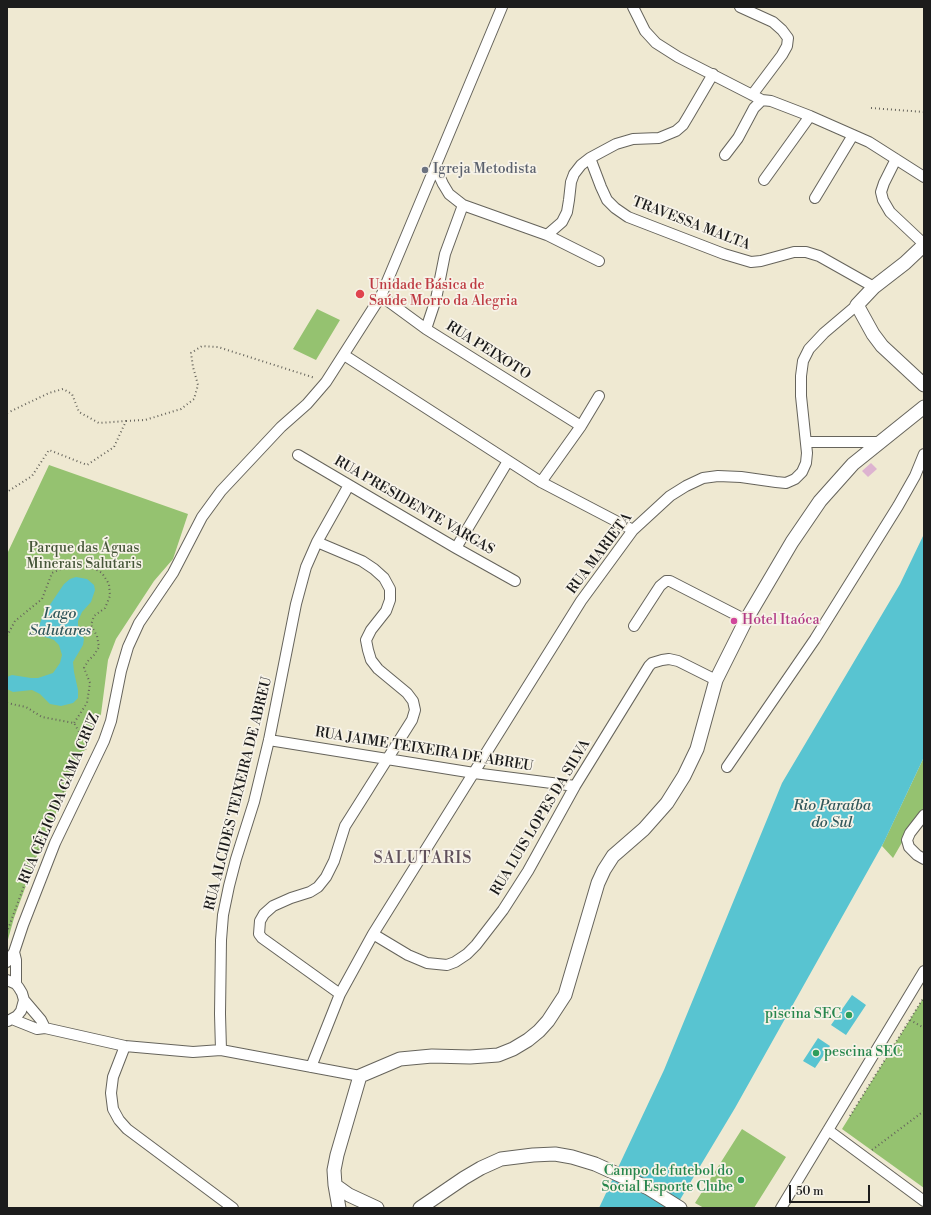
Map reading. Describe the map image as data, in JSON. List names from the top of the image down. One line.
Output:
{"streets":{"street":["TRAVESSA MALTA","RUA PEIXOTO","RUA PRESIDENTE VARGAS","RUA MARIETA","RUA JAIME TEIXEIRA DE ABREU","RUA ALCIDES TEIXEIRA DE ABREU","RUA CÉLIO DA GAMA CRUZ","RUA LUIS LOPES DA SILVA"]},"crossings":[["RUA PEIXOTO","RUA CÉLIO DA GAMA CRUZ"],["RUA PRESIDENTE VARGAS","RUA ALCIDES TEIXEIRA DE ABREU"],["RUA MARIETA","RUA JAIME TEIXEIRA DE ABREU"],["RUA MARIETA","RUA LUIS LOPES DA SILVA"],["RUA JAIME TEIXEIRA DE ABREU","RUA ALCIDES TEIXEIRA DE ABREU"],["RUA JAIME TEIXEIRA DE ABREU","RUA LUIS LOPES DA SILVA"]],"districts":["SALUTARIS"],"water":["Lago Salutares","Rio Paraíba do Sul"],"parks":["Parque das Águas Minerais Salutaris"],"places":["Igreja Metodista","Unidade Básica de Saúde Morro da Alegria","Hotel Itaóca","piscina SEC","pescina SEC","Campo de futebol do Social Esporte Clube"],"scale_bar":"50 m"}
